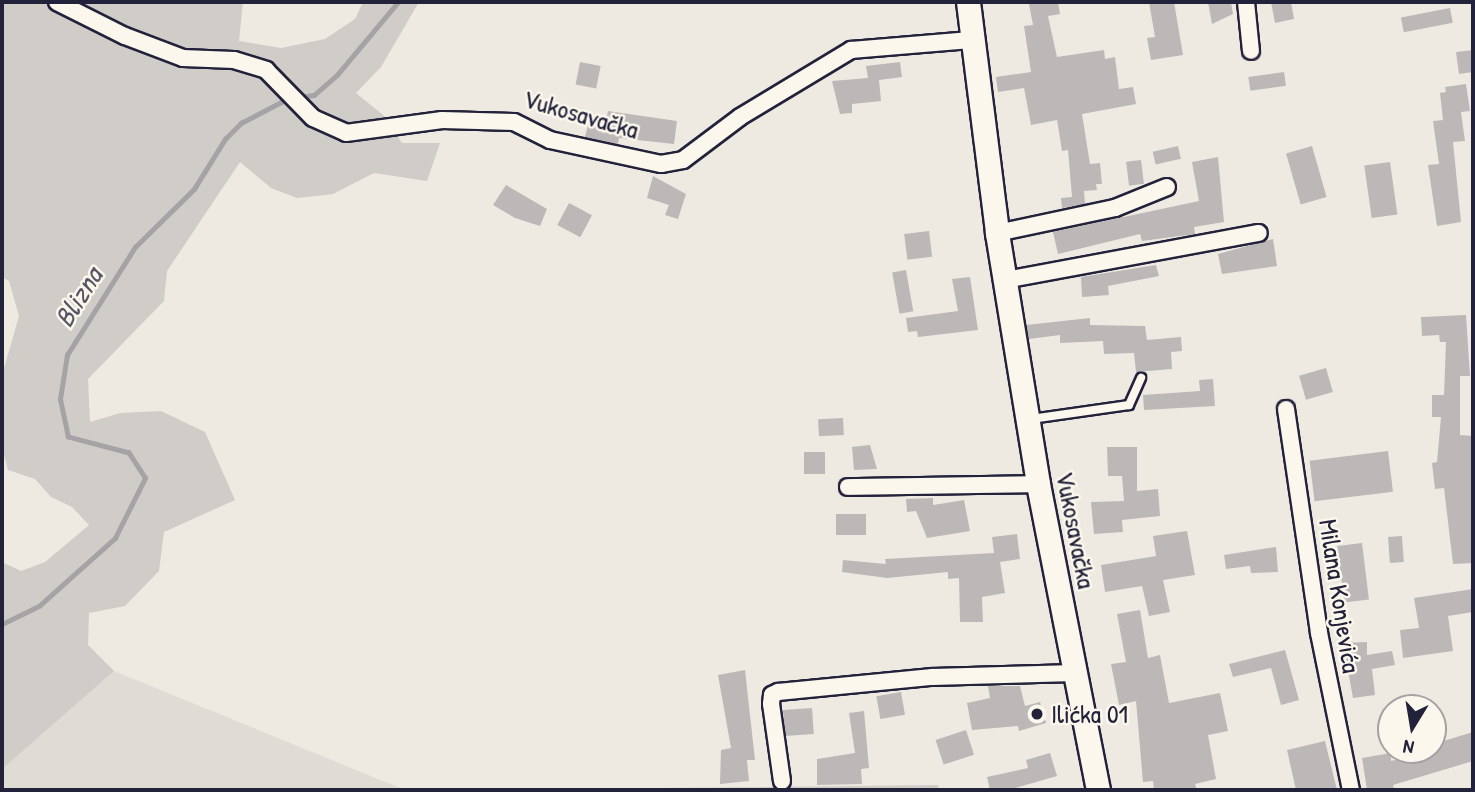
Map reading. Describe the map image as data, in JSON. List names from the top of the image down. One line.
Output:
{"streets":{"main road":["Vukosavačka"],"street":["Milana Konjevića"]},"water":["Blizna"],"places":["Ilićka 01"],"north":"bottom"}
